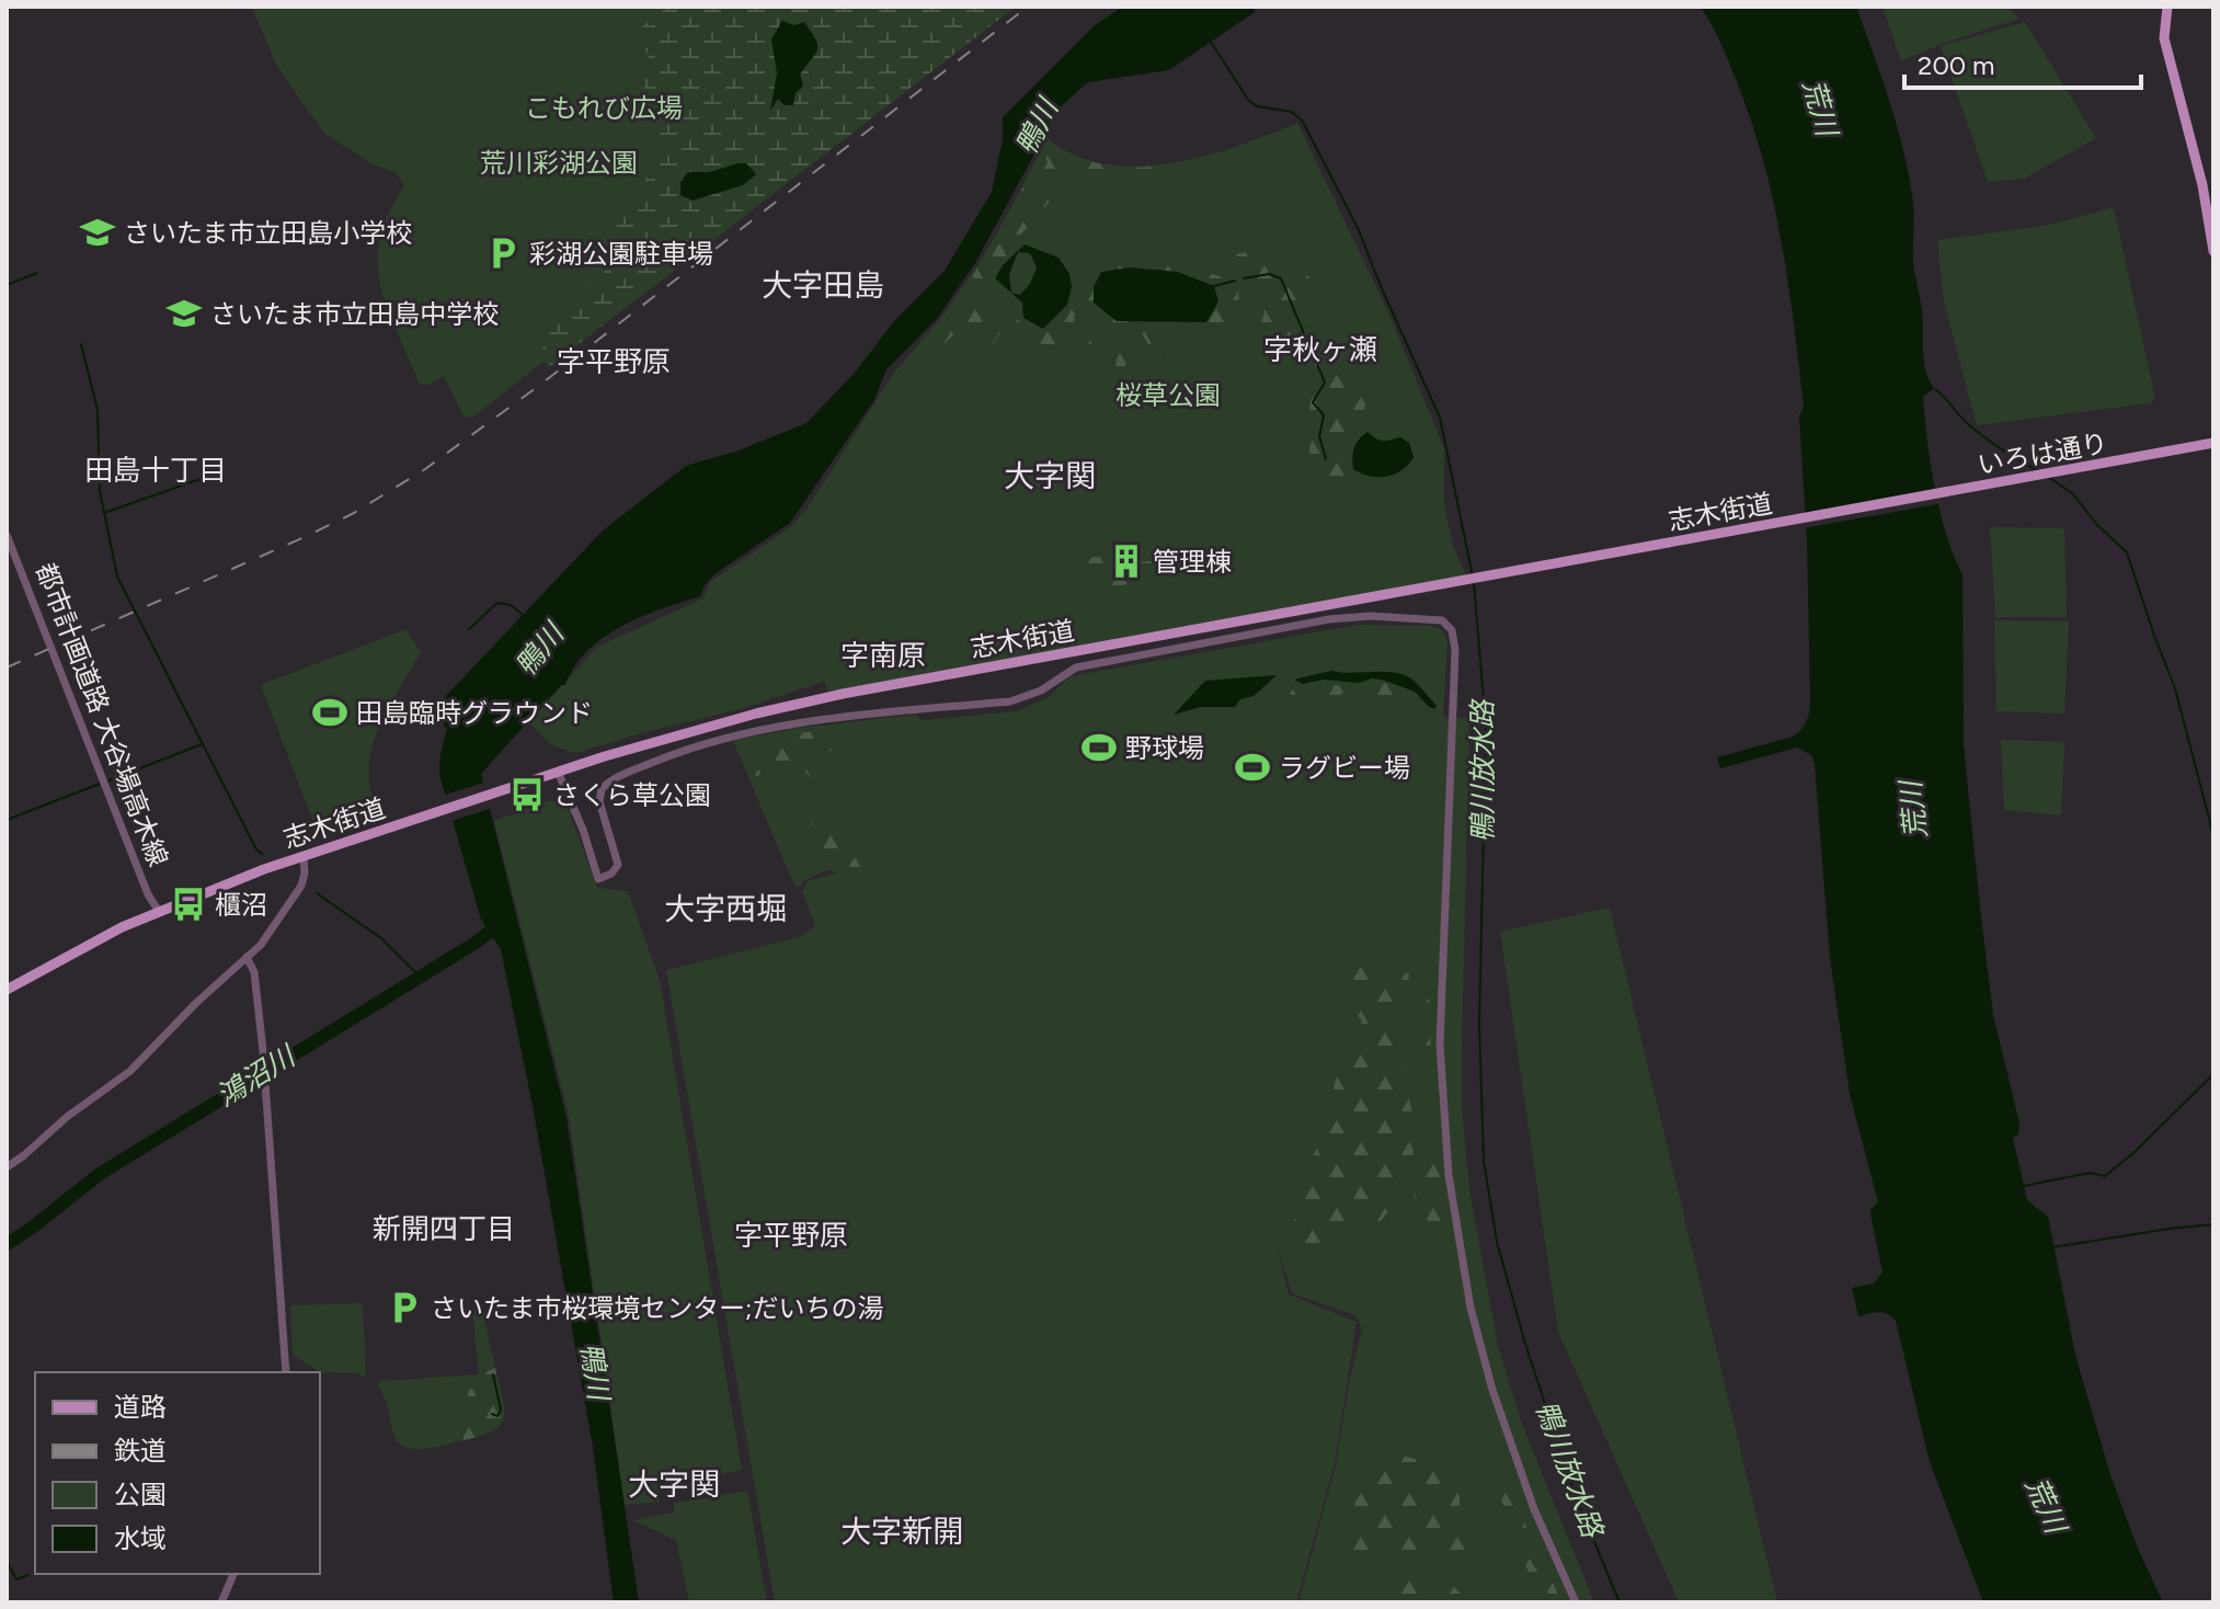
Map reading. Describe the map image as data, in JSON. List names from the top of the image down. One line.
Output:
{"streets":{"main road":["いろは通り","志木街道"],"street":["都市計画道路 大谷場高木線"]},"crossings":[["いろは通り","志木街道"],["志木街道","都市計画道路 大谷場高木線"]],"districts":["大字田島","字秋ヶ瀬","字平野原","田島十丁目","大字関","字南原","大字西堀","新開四丁目","字平野原","大字関","大字新開"],"water":["荒川","鴨川","鴨川放水路","鴻沼川"],"parks":["こもれび広場","荒川彩湖公園","桜草公園"],"places":{"school or university":["さいたま市立田島小学校","さいたま市立田島中学校"],"parking":["彩湖公園駐車場","さいたま市桜環境センター;だいちの湯"],"building":["管理棟"],"sports":["田島臨時グラウンド","野球場","ラグビー場"],"bus stop":["さくら草公園","櫃沼"]},"legend":["道路","鉄道","公園","水域"],"scale_bar":"200 m"}
